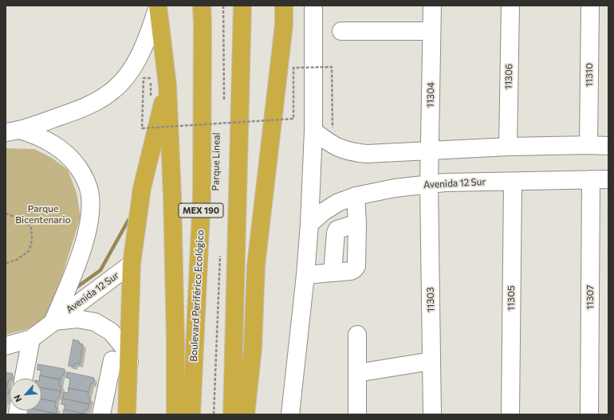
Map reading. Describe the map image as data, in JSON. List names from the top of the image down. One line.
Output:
{"streets":{"highway":["MEX 190","Boulevard Periférico Ecológico"],"street":["11310","11306","11304","Avenida 12 Sur","11307","11305","11303"],"path":["Parque Lineal"]},"crossings":[["11304","Avenida 12 Sur"],["11304","11303"],["Avenida 12 Sur","11307"],["Avenida 12 Sur","11305"],["Avenida 12 Sur","11303"]],"parks":["Parque Bicentenario"],"north":"bottom left"}
